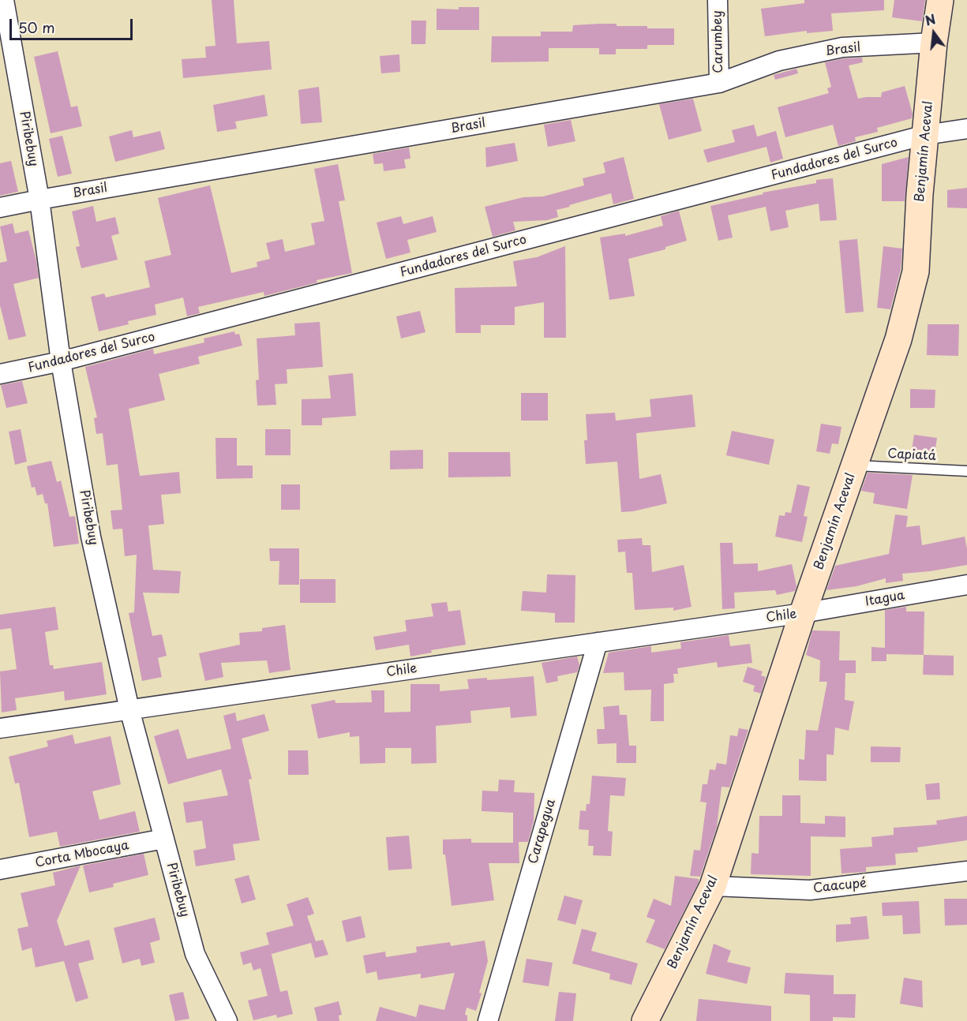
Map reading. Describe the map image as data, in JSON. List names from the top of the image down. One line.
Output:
{"streets":{"street":["Carumbey","Brasil","Piribebuy","Benjamín Aceval","Fundadores del Surco","Itagua","Chile","Carapegua","Corta Mbocaya","Caacupé"],"lane":["Capiatá"]},"crossings":[["Carumbey","Brasil"],["Brasil","Piribebuy"],["Brasil","Benjamín Aceval"],["Piribebuy","Fundadores del Surco"],["Piribebuy","Chile"],["Piribebuy","Corta Mbocaya"],["Benjamín Aceval","Fundadores del Surco"],["Benjamín Aceval","Capiatá"],["Benjamín Aceval","Itagua"],["Benjamín Aceval","Chile"],["Benjamín Aceval","Caacupé"],["Itagua","Chile"],["Chile","Carapegua"]],"scale_bar":"50 m","north":"top"}
